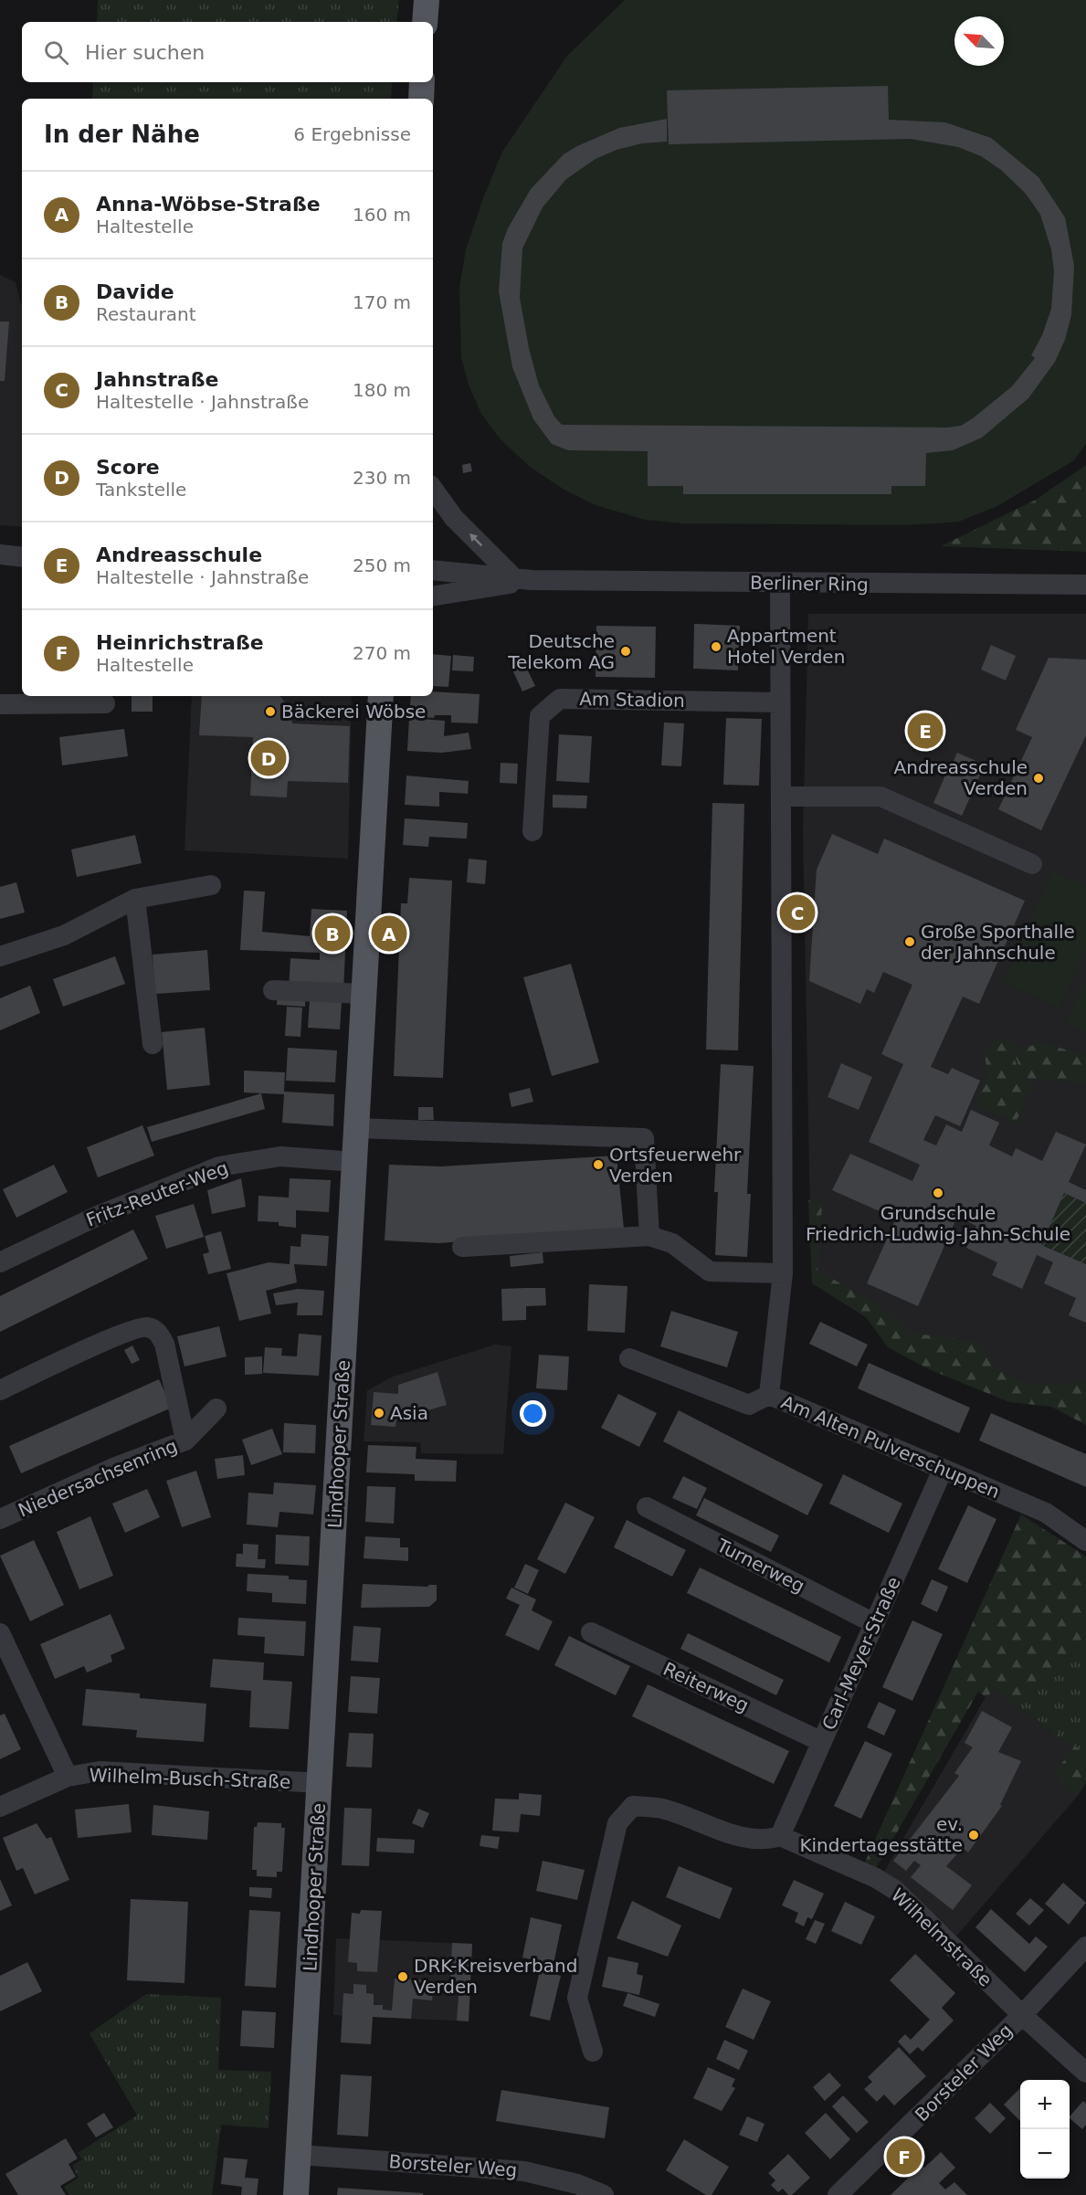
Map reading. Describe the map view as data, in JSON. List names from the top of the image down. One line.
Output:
{"streets":{"main road":["Lindhooper Straße"],"street":["Berliner Ring","Am Stadion","Fritz-Reuter-Weg","Am Alten Pulverschuppen","Niedersachsenring","Turnerweg","Carl-Meyer-Straße","Reiterweg","Wilhelm-Busch-Straße","Wilhelmstraße","Borsteler Weg"]},"crossings":[["Fritz-Reuter-Weg","Lindhooper Straße"],["Lindhooper Straße","Wilhelm-Busch-Straße"],["Lindhooper Straße","Borsteler Weg"],["Am Alten Pulverschuppen","Carl-Meyer-Straße"],["Turnerweg","Carl-Meyer-Straße"],["Carl-Meyer-Straße","Reiterweg"],["Carl-Meyer-Straße","Wilhelmstraße"],["Wilhelmstraße","Borsteler Weg"]],"places":["Appartment Hotel Verden","Deutsche Telekom AG","Bäckerei Wöbse","Andreasschule Verden","Große Sporthalle der Jahnschule","Ortsfeuerwehr Verden","Grundschule Friedrich-Ludwig-Jahn-Schule","Asia","ev. Kindertagesstätte","DRK-Kreisverband Verden"],"north":"top left","page":{"search":"Hier suchen","heading":["In der Nähe","6 Ergebnisse"],"list":[{"mark":"A","name":"Anna-Wöbse-Straße","note":"Haltestelle","value":"160 m"},{"mark":"B","name":"Davide","note":"Restaurant","value":"170 m"},{"mark":"C","name":"Jahnstraße","note":"Haltestelle · Jahnstraße","value":"180 m"},{"mark":"D","name":"Score","note":"Tankstelle","value":"230 m"},{"mark":"E","name":"Andreasschule","note":"Haltestelle · Jahnstraße","value":"250 m"},{"mark":"F","name":"Heinrichstraße","note":"Haltestelle","value":"270 m"}],"pins":["E","D","C","A","B","F"],"map_buttons":["+","−"]}}
